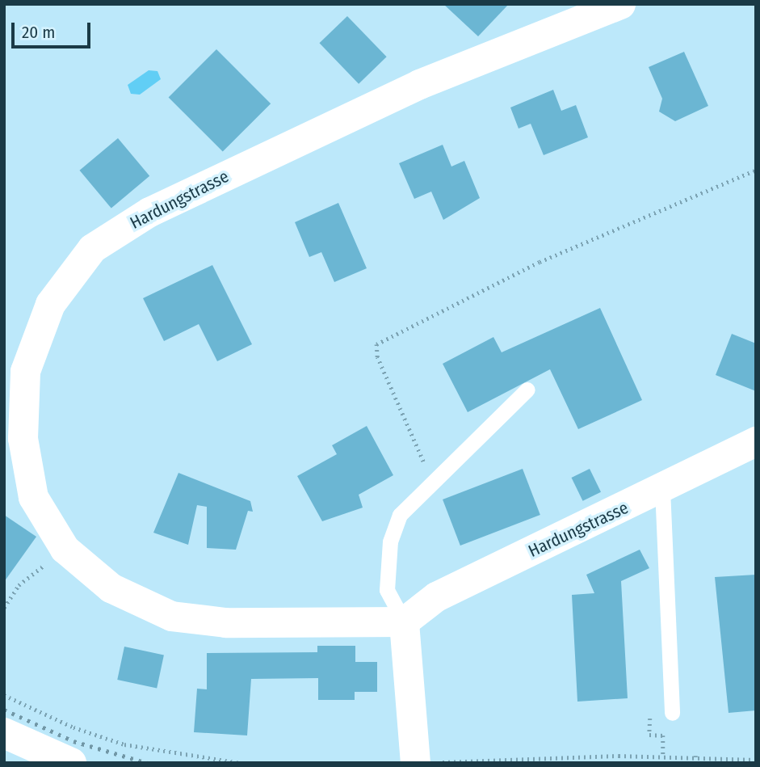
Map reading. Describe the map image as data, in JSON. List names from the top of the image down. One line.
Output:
{"streets":{"street":["Hardungstrasse"]},"scale_bar":"20 m"}
